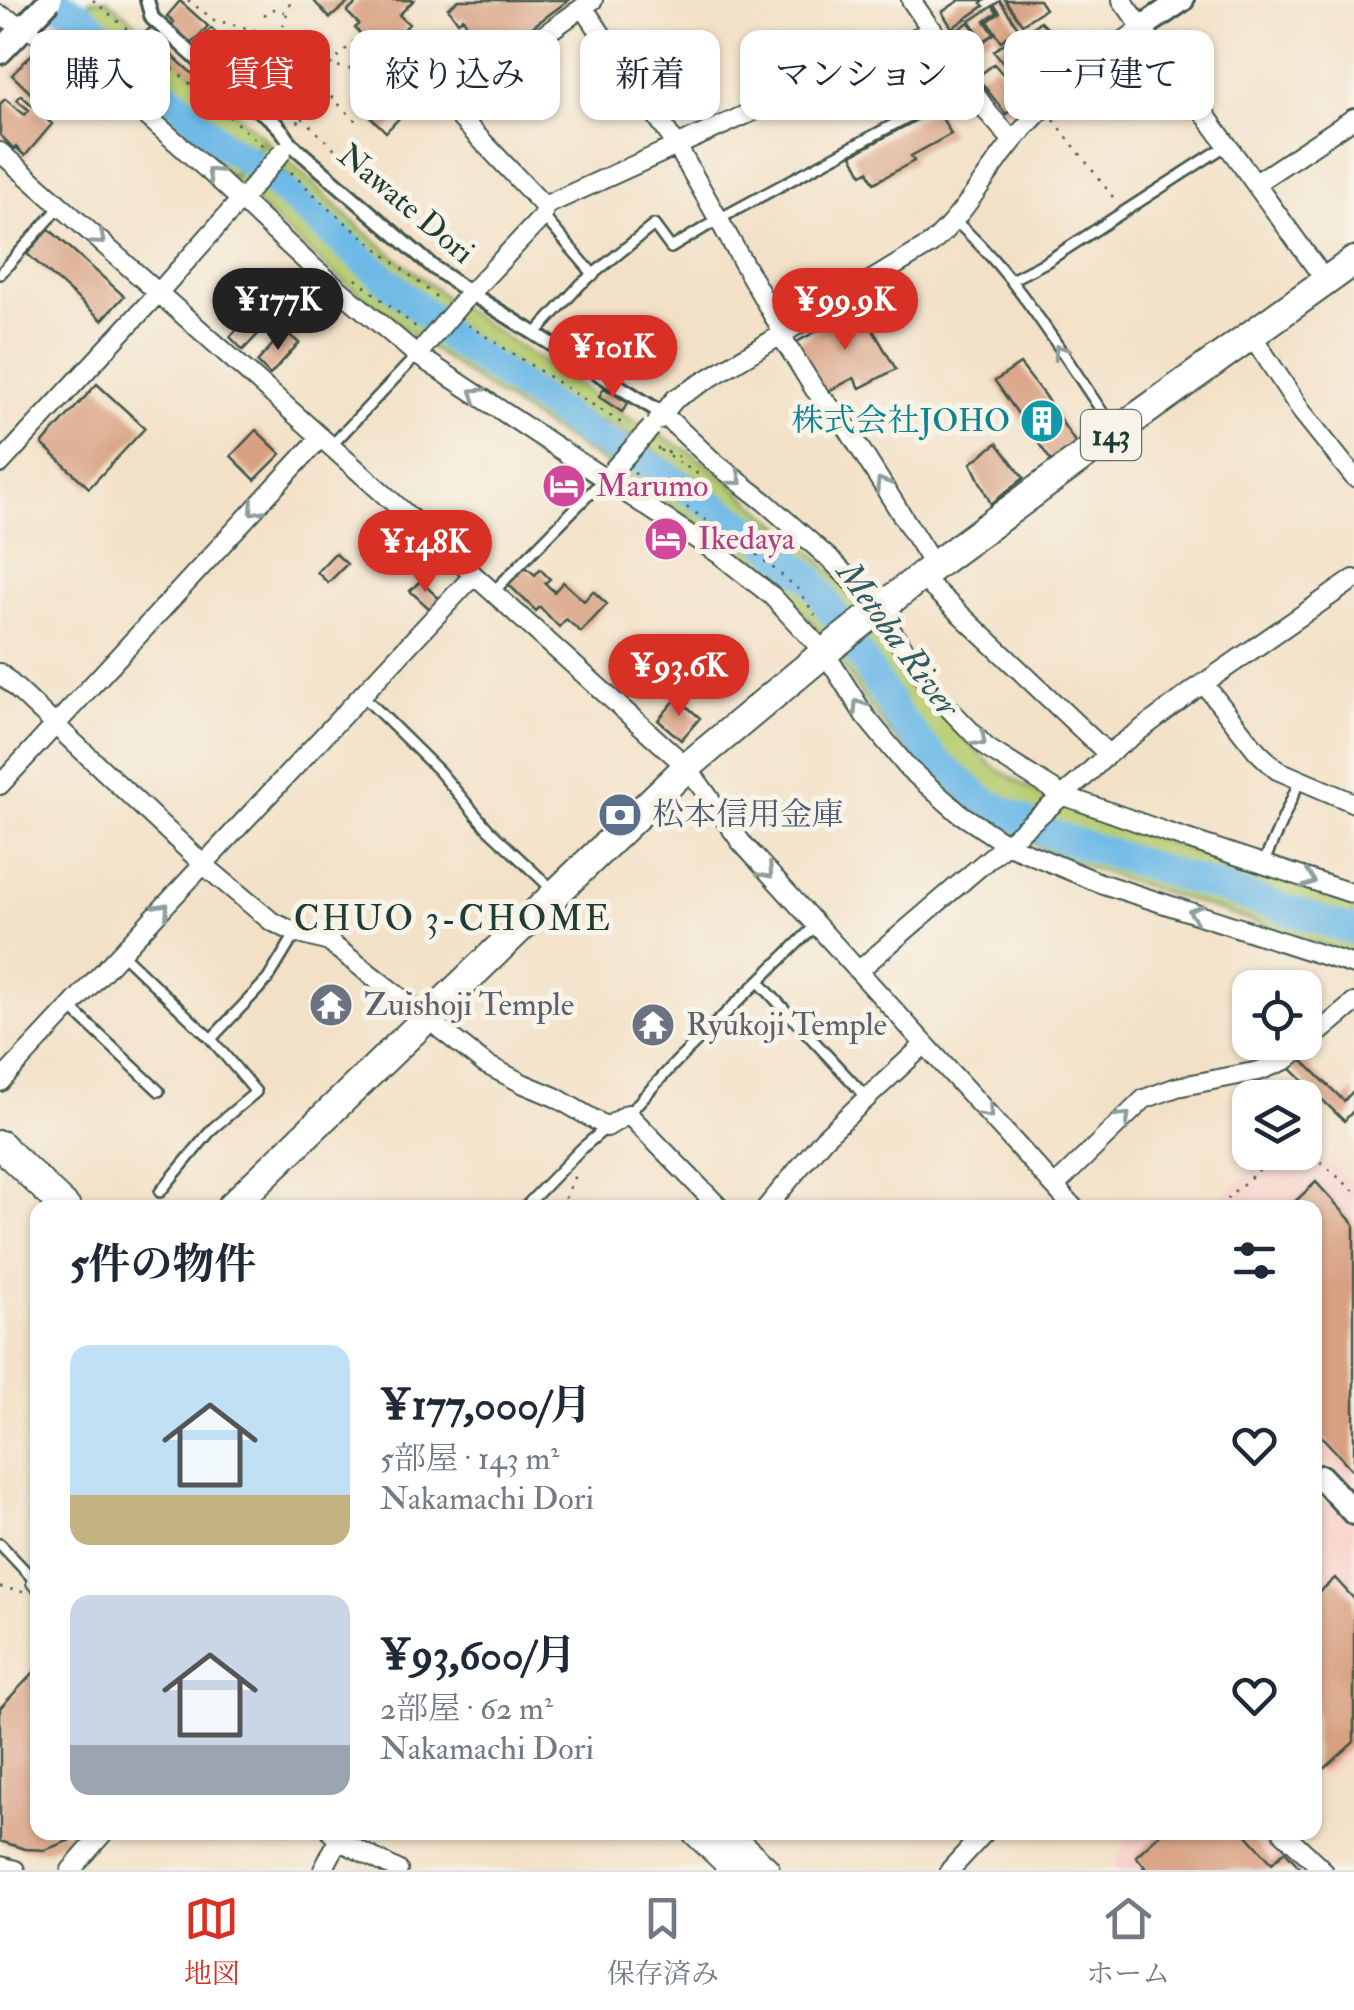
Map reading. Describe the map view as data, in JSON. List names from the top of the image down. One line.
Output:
{"streets":{"main road":["143"],"street":["Nawate Dori"]},"districts":["CHUO 3-CHOME"],"water":["Metoba River"],"places":{"building":["株式会社JOHO"],"hotel":["Marumo","Ikedaya"],"bank":["松本信用金庫"],"temple":["Zuishoji Temple","Ryukoji Temple"]},"page":{"chip":["購入","賃貸","絞り込み","新着","マンション","一戸建て"],"price":["¥177K","¥99.9K","¥101K","¥148K","¥93.6K"],"heading":"5件の物件","list":[{"name":"¥177,000/月","note":"5部屋 · 143 m² · Nakamachi Dori"},{"name":"¥93,600/月","note":"2部屋 · 62 m² · Nakamachi Dori"}],"tabs":["地図","保存済み","ホーム"]}}
